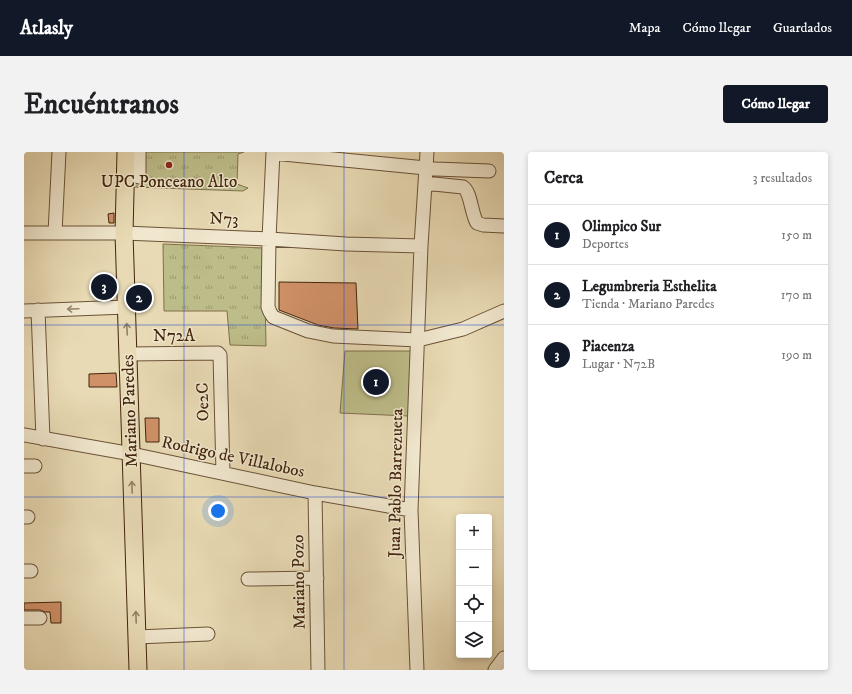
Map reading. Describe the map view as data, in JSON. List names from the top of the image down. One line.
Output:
{"streets":{"main road":["Mariano Paredes"],"street":["N73","N72A","Oe2C","Rodrigo de Villalobos","Juan Pablo Barrezueta","Mariano Pozo"]},"crossings":[["N73","Mariano Paredes"],["N73","Juan Pablo Barrezueta"],["N72A","Oe2C"],["N72A","Mariano Paredes"],["Oe2C","Rodrigo de Villalobos"],["Mariano Paredes","Rodrigo de Villalobos"],["Rodrigo de Villalobos","Juan Pablo Barrezueta"],["Rodrigo de Villalobos","Mariano Pozo"]],"one_way":["Mariano Paredes"],"places":["UPC Ponceano Alto"],"page":{"header":"Atlasly","nav":["Mapa","Cómo llegar","Guardados"],"buttons":"Cómo llegar","title":"Encuéntranos","heading":["Cerca","3 resultados"],"list":[{"mark":"1","name":"Olimpico Sur","note":"Deportes","value":"150 m"},{"mark":"2","name":"Legumbreria Esthelita","note":"Tienda · Mariano Paredes","value":"170 m"},{"mark":"3","name":"Piacenza","note":"Lugar · N72B","value":"190 m"}],"pins":["3","2","1"],"map_buttons":["+","−"]}}
